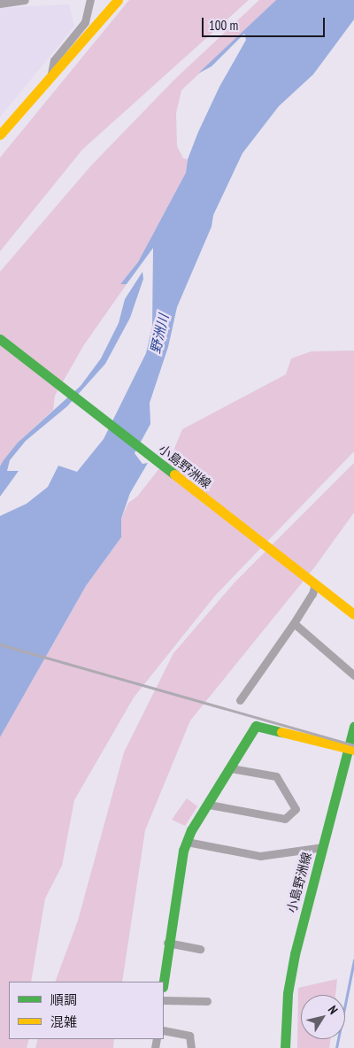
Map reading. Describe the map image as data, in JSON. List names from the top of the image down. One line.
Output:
{"streets":{"main road":["小島野洲線"]},"water":["野洲川"],"legend":["順調","混雑"],"scale_bar":"100 m","north":"top right"}
